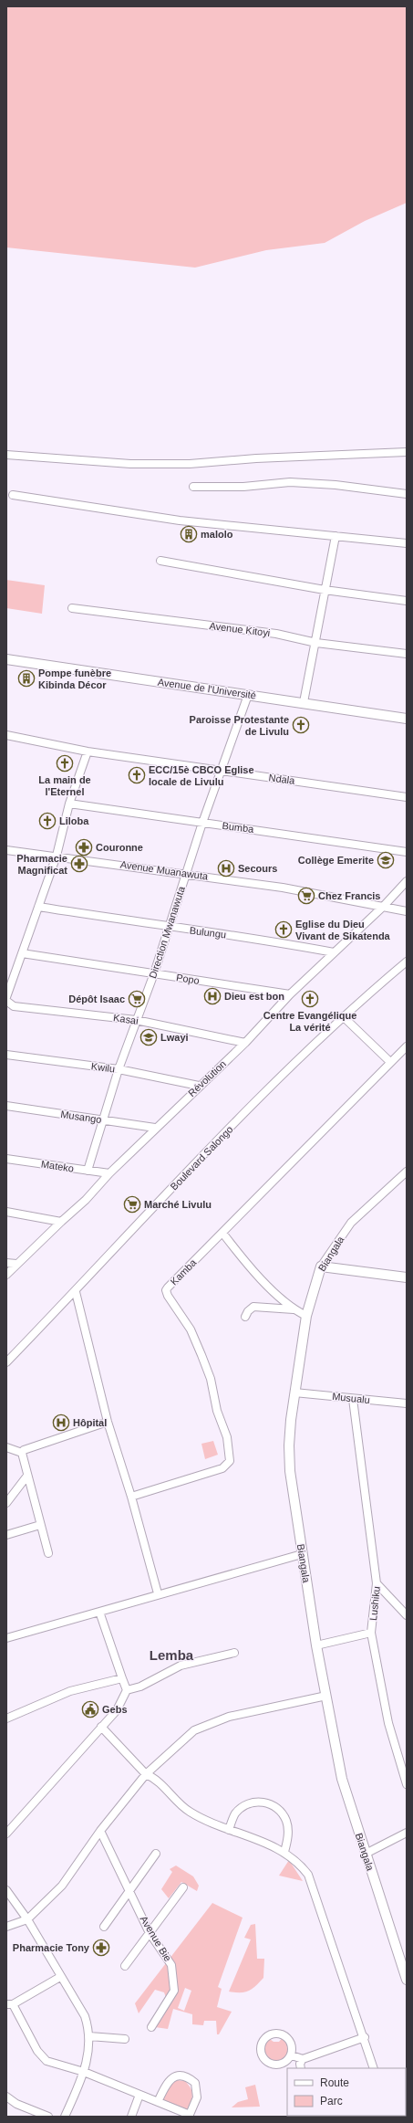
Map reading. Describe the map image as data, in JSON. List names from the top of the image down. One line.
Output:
{"streets":{"street":["Avenue Kitoyi","Avenue de l'Université","Ndala","Bumba","Avenue Muanawuta","Direction Mwanawuta","Bulungu","Popo","Kasai","Kwilu","Révolution","Musango","Boulevard Salongo","Mateko","Biangala","Kamba","Musualu","Lushiku","Avenue Bie"]},"crossings":[["Avenue de l'Université","Direction Mwanawuta"],["Ndala","Direction Mwanawuta"],["Bumba","Direction Mwanawuta"],["Avenue Muanawuta","Direction Mwanawuta"],["Avenue Muanawuta","Révolution"],["Direction Mwanawuta","Bulungu"],["Direction Mwanawuta","Popo"],["Direction Mwanawuta","Kasai"],["Direction Mwanawuta","Kwilu"],["Direction Mwanawuta","Musango"],["Direction Mwanawuta","Mateko"],["Bulungu","Révolution"],["Popo","Révolution"],["Kasai","Révolution"],["Kwilu","Révolution"],["Révolution","Musango"],["Révolution","Mateko"],["Biangala","Musualu"],["Musualu","Lushiku"]],"districts":["Lemba"],"places":{"building":["malolo","Pompe funèbre Kibinda Décor"],"church":["Paroisse Protestante de Livulu","La main de l'Eternel","ECC/15è CBCO Eglise locale de Livulu","Liloba","Eglise du Dieu Vivant de Sikatenda","Centre Evangélique La vérité"],"pharmacy":["Couronne","Pharmacie Magnificat","Pharmacie Tony"],"school or university":["Collège Emerite","Lwayi"],"hospital":["Secours","Dieu est bon","Hôpital"],"supermarket":["Chez Francis","Dépôt Isaac","Marché Livulu"],"public building":["Gebs"]},"legend":["Route","Parc"]}
